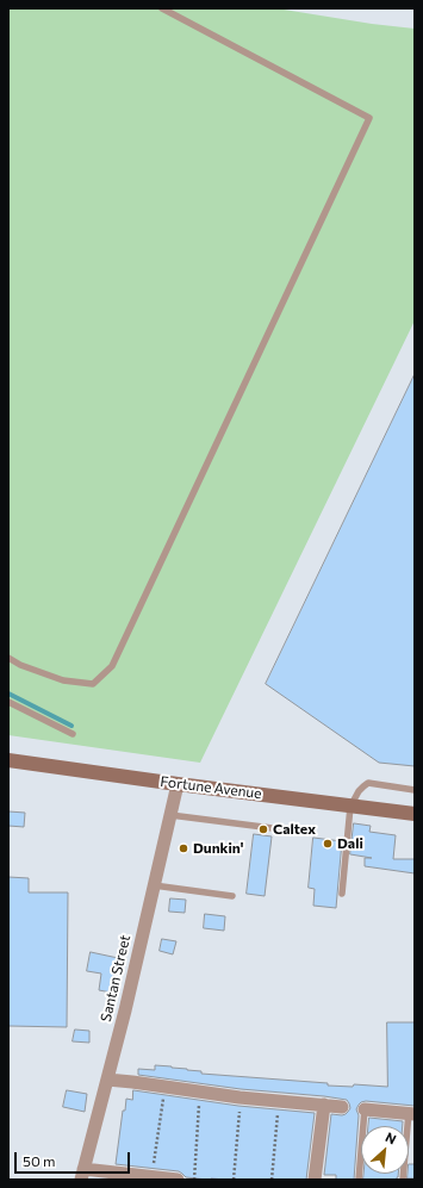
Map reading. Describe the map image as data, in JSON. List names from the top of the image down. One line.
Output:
{"streets":{"main road":["Fortune Avenue"],"street":["Santan Street"]},"crossings":[["Fortune Avenue","Santan Street"]],"places":["Caltex","Dali","Dunkin'"],"scale_bar":"50 m","north":"top right"}
